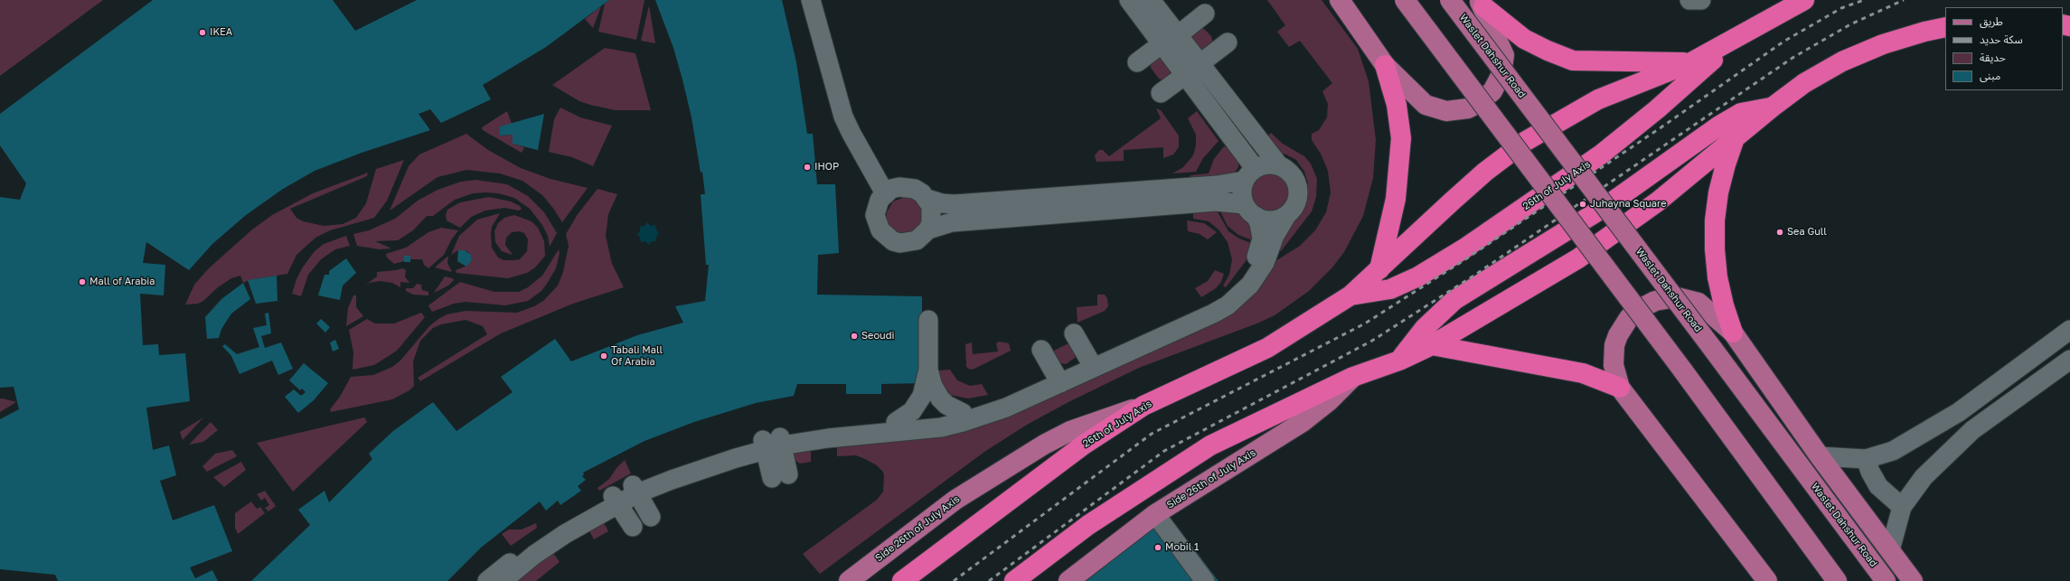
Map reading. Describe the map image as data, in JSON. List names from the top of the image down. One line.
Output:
{"streets":{"highway":["26th of July Axis"],"main road":["Waslet Dahshur Road","Side 26th of July Axis"]},"crossings":[["26th of July Axis","Side 26th of July Axis"]],"places":["IKEA","IHOP","Juhayna Square","Sea Gull","Mall of Arabia","Seoudi","Tabali Mall Of Arabia","Mobil 1"],"legend":["طريق","سكة حديد","حديقة","مبنى"]}
